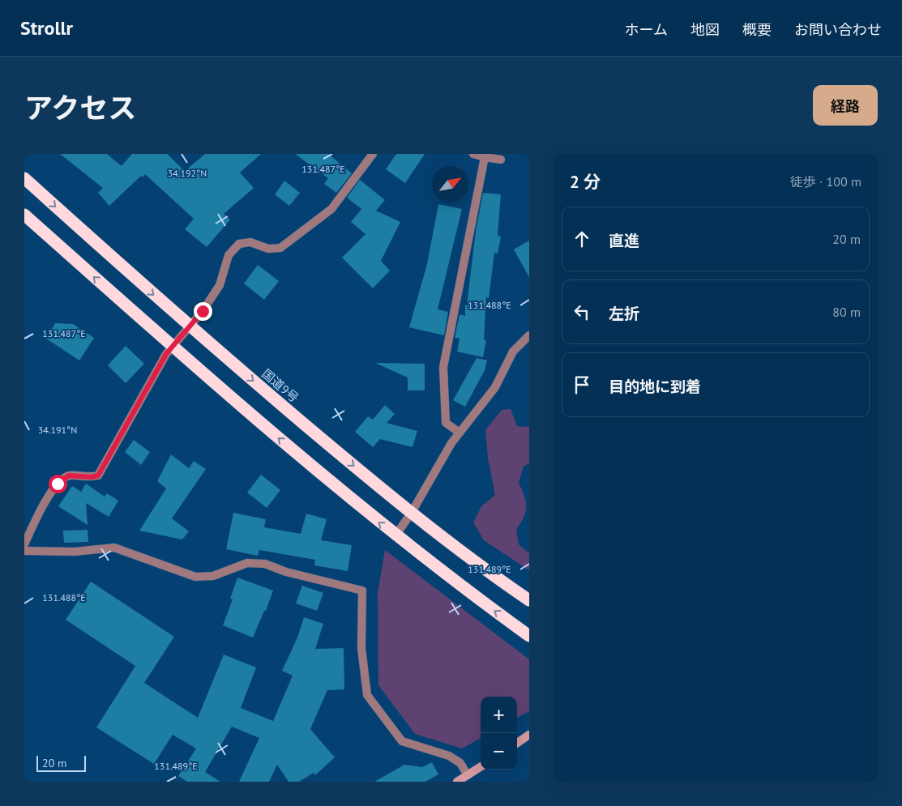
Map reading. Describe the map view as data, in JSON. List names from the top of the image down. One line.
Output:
{"streets":{"highway":["国道9号"]},"scale_bar":"20 m","north":"top right","page":{"header":"Strollr","nav":["ホーム","地図","概要","お問い合わせ"],"title":"アクセス","buttons":"経路","heading":["2 分","徒歩 · 100 m"],"list":[["直進","20 m"],["左折","80 m"],"目的地に到着"],"map_buttons":["+","−"],"scale":"20 m"},"coordinates":["131.487°E","34.192°N","131.488°E","34.191°N","131.489°E"]}
